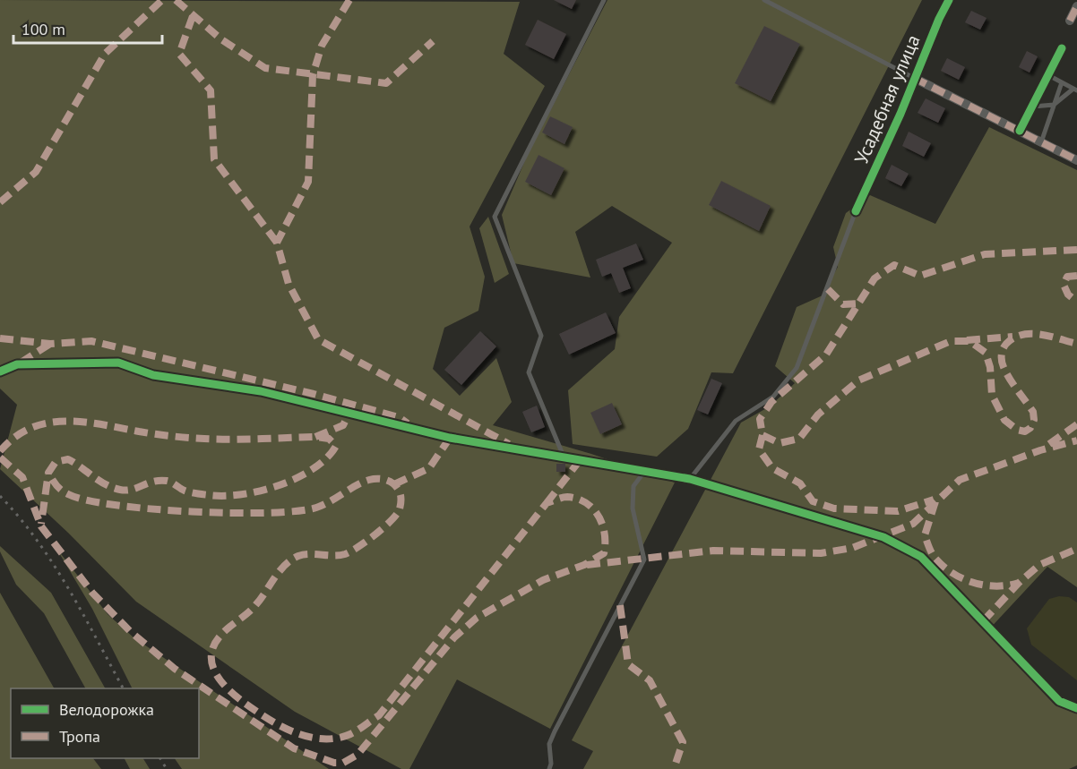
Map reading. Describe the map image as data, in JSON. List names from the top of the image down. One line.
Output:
{"streets":{"street":["Усадебная улица"]},"legend":["Велодорожка","Тропа"],"scale_bar":"100 m"}
